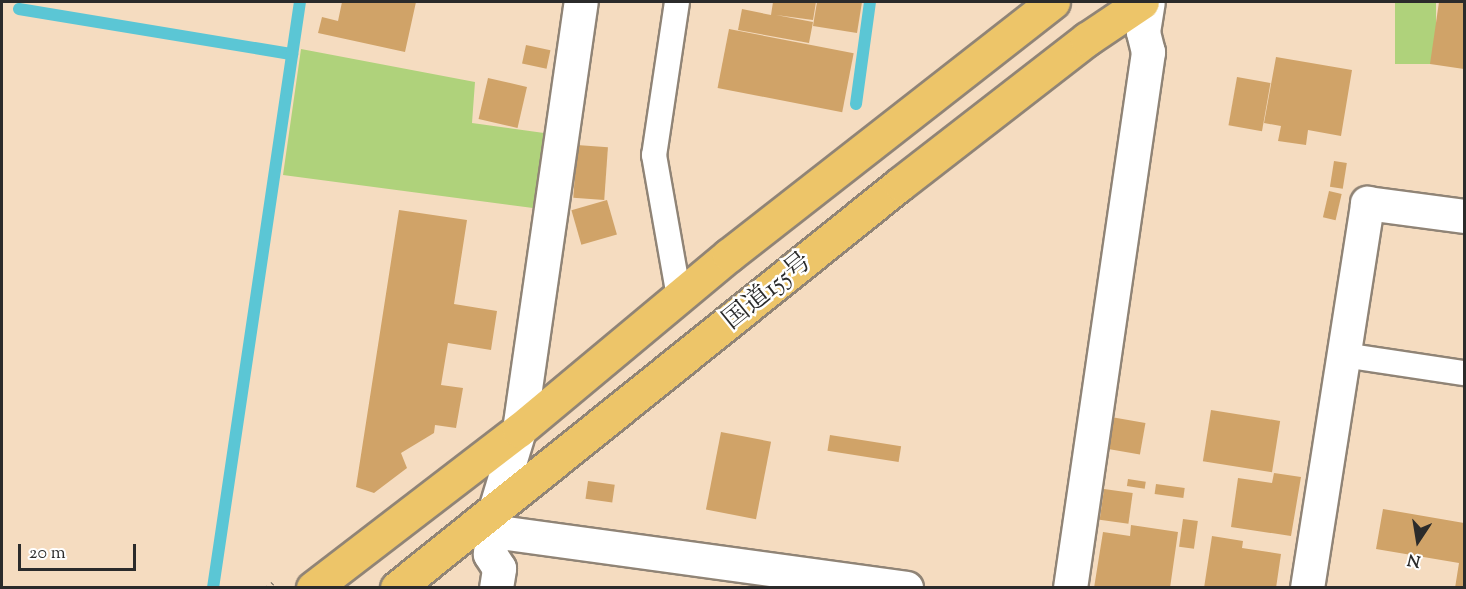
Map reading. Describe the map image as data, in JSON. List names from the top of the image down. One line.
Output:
{"streets":{"highway":["国道155号"]},"scale_bar":"20 m","north":"bottom"}
